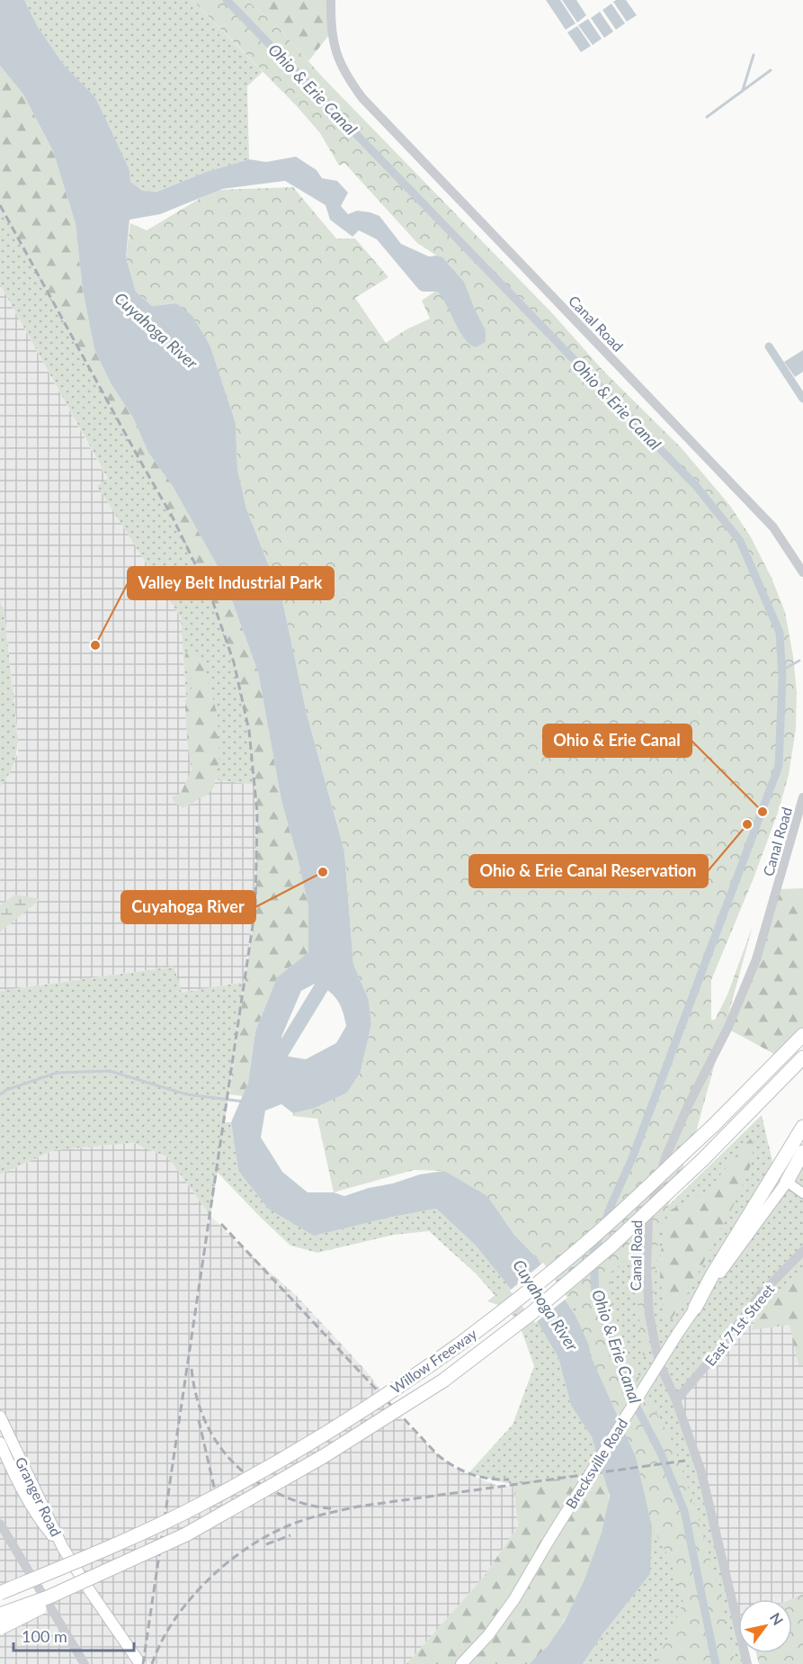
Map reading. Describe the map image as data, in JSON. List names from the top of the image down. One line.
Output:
{"streets":{"highway":["Willow Freeway"],"main road":["Brecksville Road","Granger Road"],"street":["Canal Road","East 71st Street"]},"crossings":[["Canal Road","East 71st Street"]],"water":["Ohio & Erie Canal","Cuyahoga River"],"places":["Valley Belt Industrial Park","Ohio & Erie Canal","Ohio & Erie Canal Reservation","Cuyahoga River"],"scale_bar":"100 m","north":"top right"}
